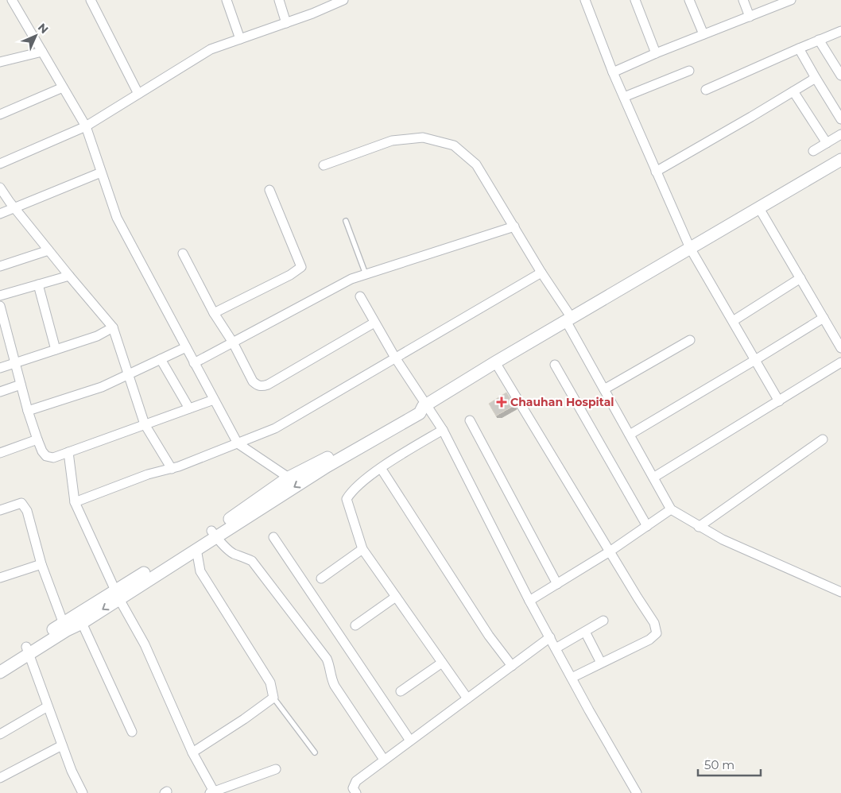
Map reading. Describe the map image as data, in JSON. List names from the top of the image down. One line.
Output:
{"places":{"health":["Chauhan Hospital"]},"scale_bar":"50 m","north":"top right"}
